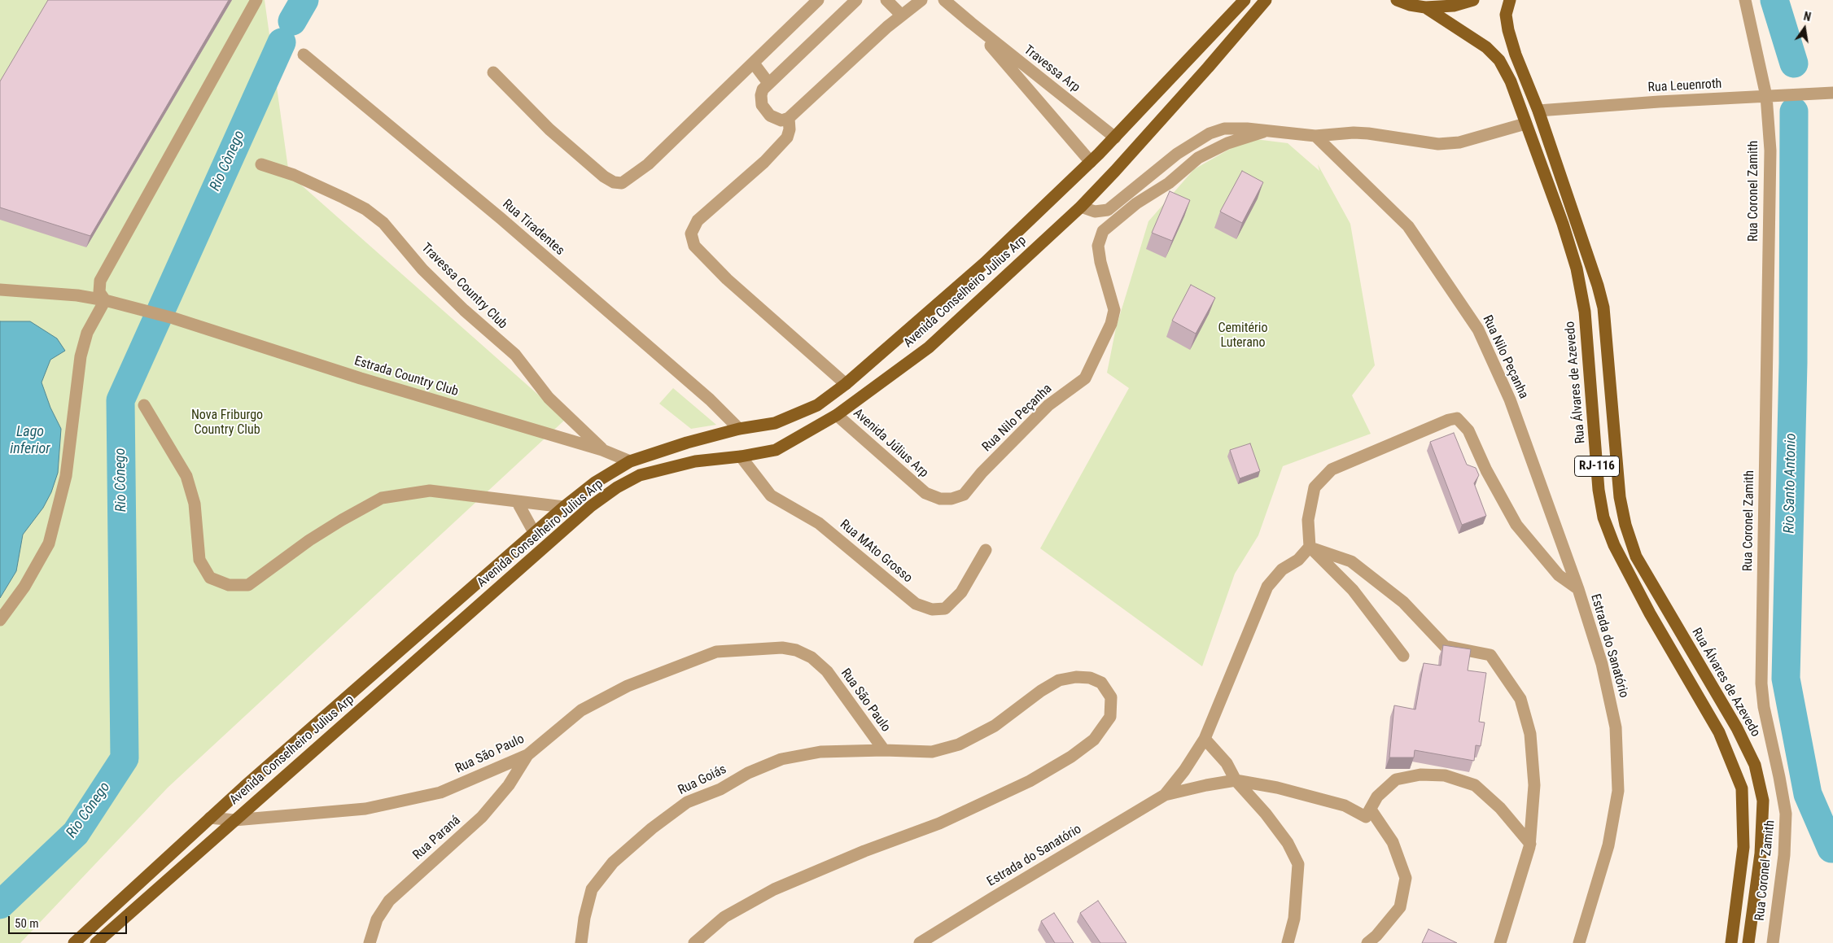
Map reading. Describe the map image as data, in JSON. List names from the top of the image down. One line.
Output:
{"streets":{"main road":["Avenida Conselheiro Julius Arp","Rua Álvares de Azevedo","RJ-116"],"street":["Travessa Arp","Rua Leuenroth","Rua Coronel Zamith","Rua Tiradentes","Travessa Country Club","Rua Nilo Peçanha","Estrada Country Club","Avenida Július Arp","Rua MAto Grosso","Estrada do Sanatório","Rua São Paulo","Rua Goiás","Rua Paraná"]},"crossings":[["Travessa Arp","Avenida Conselheiro Julius Arp"],["Rua Leuenroth","Rua Coronel Zamith"],["Rua Leuenroth","Rua Álvares de Azevedo"],["Rua Tiradentes","Avenida Conselheiro Julius Arp"],["Travessa Country Club","Estrada Country Club"],["Avenida Conselheiro Julius Arp","Rua Nilo Peçanha"],["Avenida Conselheiro Julius Arp","Estrada Country Club"],["Avenida Conselheiro Julius Arp","Avenida Július Arp"],["Avenida Conselheiro Julius Arp","Rua MAto Grosso"],["Avenida Conselheiro Julius Arp","Rua São Paulo"],["Rua Nilo Peçanha","Rua Álvares de Azevedo"],["Rua Nilo Peçanha","Avenida Július Arp"],["Rua Nilo Peçanha","Estrada do Sanatório"],["Rua Álvares de Azevedo","RJ-116"],["Rua São Paulo","Rua Goiás"],["Rua São Paulo","Rua Paraná"]],"water":["Rio Cônego","Lago inferior","Rio Santo Antonio"],"parks":["Cemitério Luterano","Nova Friburgo Country Club"],"scale_bar":"50 m","north":"top"}
